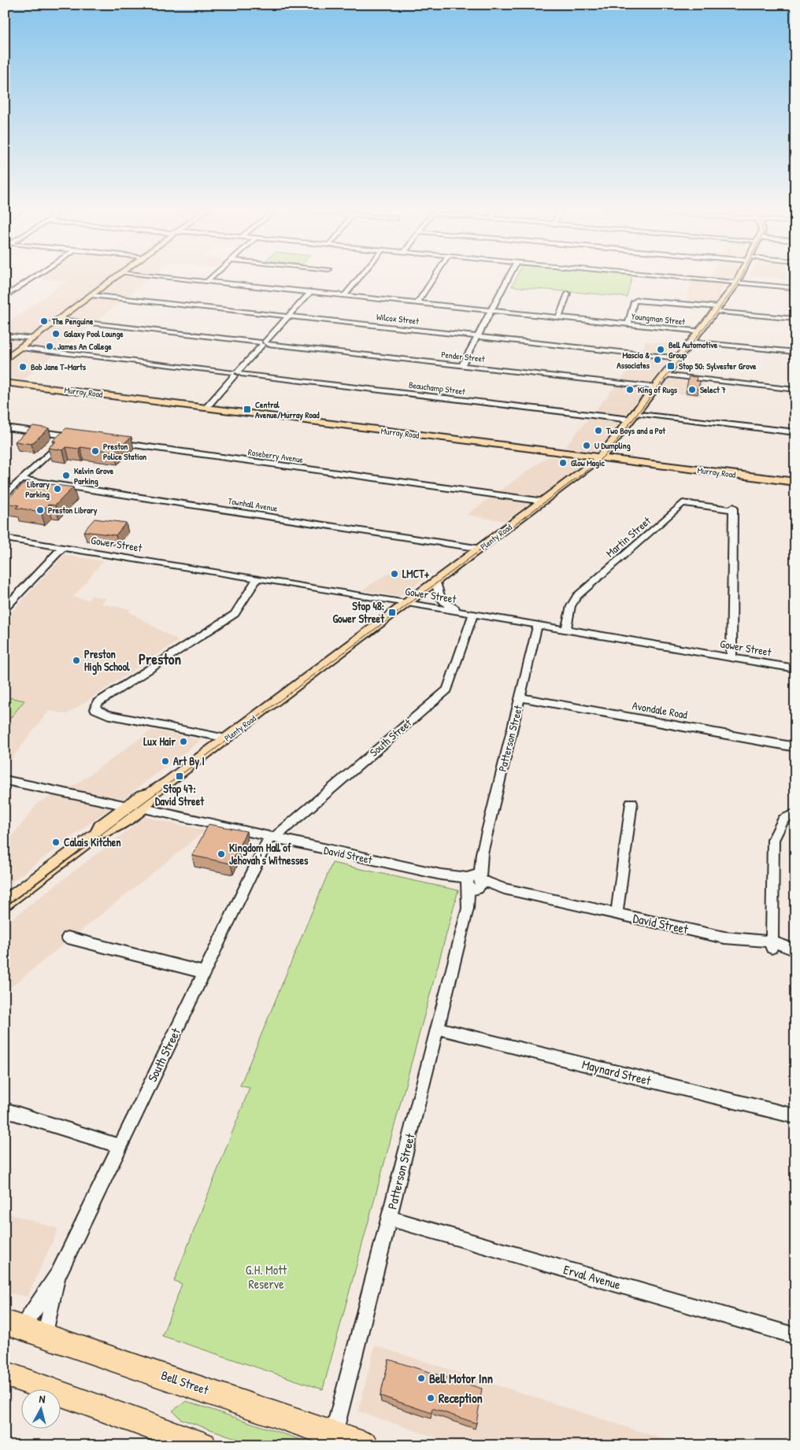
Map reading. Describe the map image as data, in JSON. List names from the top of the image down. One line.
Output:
{"streets":{"highway":["Bell Street"],"main road":["Murray Road","Plenty Road"],"street":["Wilcox Street","Youngman Street","Pender Street","Beauchamp Street","Roseberry Avenue","Townhall Avenue","Martin Street","Gower Street","Avondale Road","South Street","Patterson Street","David Street","Maynard Street","Erval Avenue"]},"crossings":[["Wilcox Street","Plenty Road"],["Youngman Street","Plenty Road"],["Pender Street","Plenty Road"],["Beauchamp Street","Plenty Road"],["Murray Road","Plenty Road"],["Roseberry Avenue","Plenty Road"],["Townhall Avenue","Plenty Road"],["Plenty Road","Gower Street"],["Plenty Road","David Street"],["Martin Street","Gower Street"],["Gower Street","South Street"],["Gower Street","Patterson Street"],["Avondale Road","Patterson Street"],["South Street","David Street"],["South Street","Bell Street"],["Patterson Street","David Street"],["Patterson Street","Maynard Street"],["Patterson Street","Erval Avenue"],["Patterson Street","Bell Street"]],"districts":["Preston"],"parks":["G.H. Mott Reserve"],"places":{"other":["The Penguine","Galaxy Pool Lounge","James An College","Bell Automotive Group","Mascia & Associates","Bob Jane T-Marts","King of Rugs","Select 7","Two Boys and a Pot","U Dumpling","Preston Police Station","Glow Magic","Kelvin Grove Parking","Library Parking","Preston Library","LMCT+","Preston High School","Lux Hair","Art By I","Calais Kitchen","Kingdom Hall of Jehovah's Witnesses","Bell Motor Inn","Reception"],"transit":["Stop 50: Sylvester Grove","Central Avenue/Murray Road","Stop 48: Gower Street","Stop 47: David Street"]},"north":"top"}
